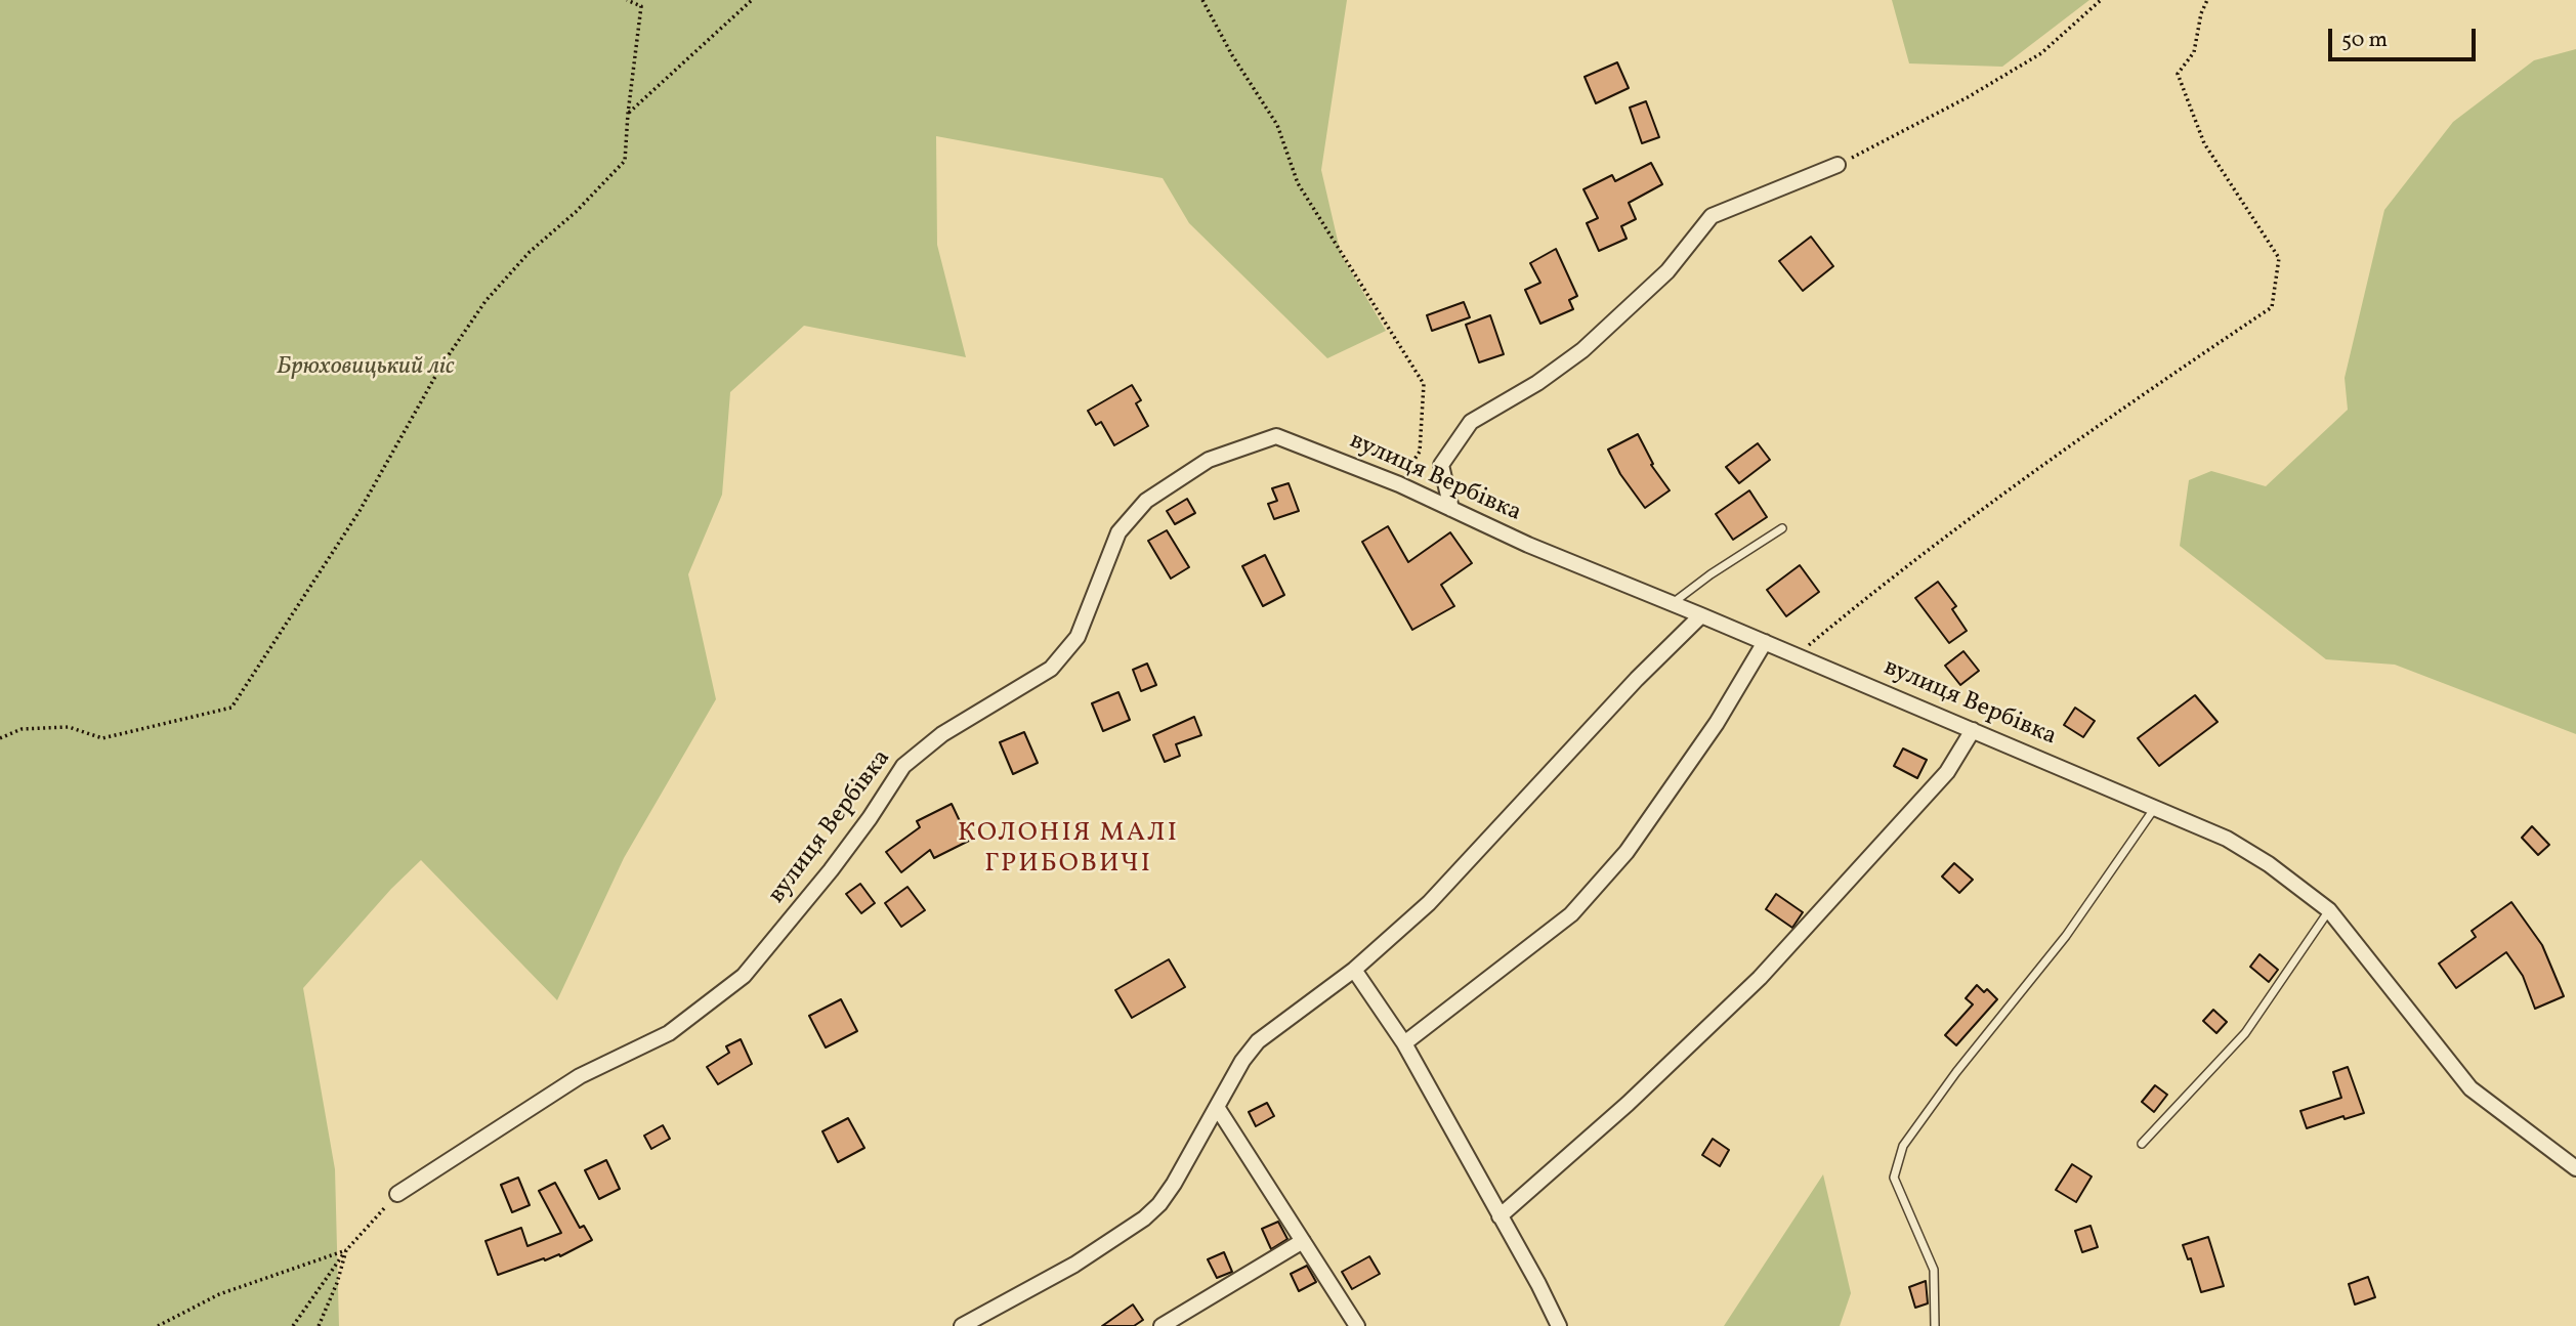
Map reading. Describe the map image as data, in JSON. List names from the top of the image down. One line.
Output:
{"streets":{"street":["вулиця Вербівка"]},"districts":["КОЛОНІЯ МАЛІ ГРИБОВИЧІ"],"parks":["Брюховицький ліс"],"scale_bar":"50 m"}
